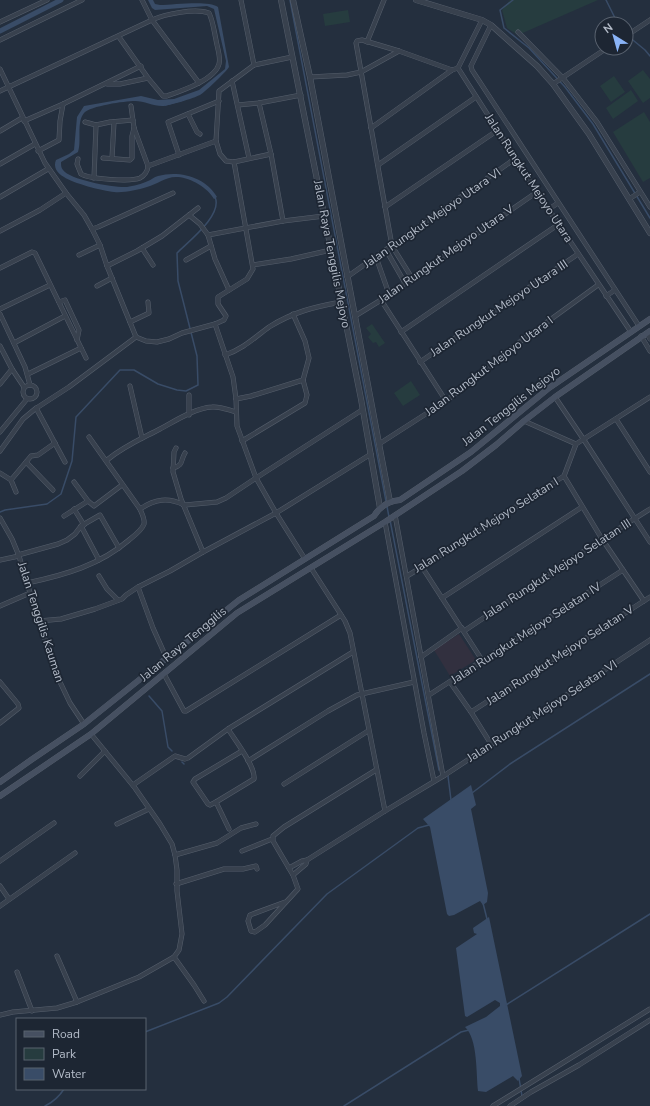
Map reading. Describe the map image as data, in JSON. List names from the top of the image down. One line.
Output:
{"streets":{"main road":["Jalan Tenggilis Mejoyo","Jalan Raya Tenggilis"],"street":["Jalan Rungkut Mejoyo Utara","Jalan Rungkut Mejoyo Utara VI","Jalan Raya Tenggilis Mejoyo","Jalan Rungkut Mejoyo Utara V","Jalan Rungkut Mejoyo Utara III","Jalan Rungkut Mejoyo Utara I","Jalan Rungkut Mejoyo Selatan I","Jalan Rungkut Mejoyo Selatan III","Jalan Tenggilis Kauman","Jalan Rungkut Mejoyo Selatan IV","Jalan Rungkut Mejoyo Selatan V","Jalan Rungkut Mejoyo Selatan VI"]},"crossings":[["Jalan Rungkut Mejoyo Utara","Jalan Rungkut Mejoyo Utara VI"],["Jalan Rungkut Mejoyo Utara","Jalan Rungkut Mejoyo Utara V"],["Jalan Rungkut Mejoyo Utara","Jalan Rungkut Mejoyo Utara III"],["Jalan Rungkut Mejoyo Utara","Jalan Rungkut Mejoyo Utara I"],["Jalan Rungkut Mejoyo Utara","Jalan Tenggilis Mejoyo"],["Jalan Rungkut Mejoyo Utara VI","Jalan Raya Tenggilis Mejoyo"],["Jalan Raya Tenggilis Mejoyo","Jalan Rungkut Mejoyo Utara V"],["Jalan Raya Tenggilis Mejoyo","Jalan Rungkut Mejoyo Utara I"],["Jalan Raya Tenggilis Mejoyo","Jalan Tenggilis Mejoyo"],["Jalan Raya Tenggilis Mejoyo","Jalan Raya Tenggilis"],["Jalan Tenggilis Mejoyo","Jalan Raya Tenggilis"],["Jalan Tenggilis Kauman","Jalan Raya Tenggilis"]],"legend":["Road","Park","Water"],"north":"top left"}
